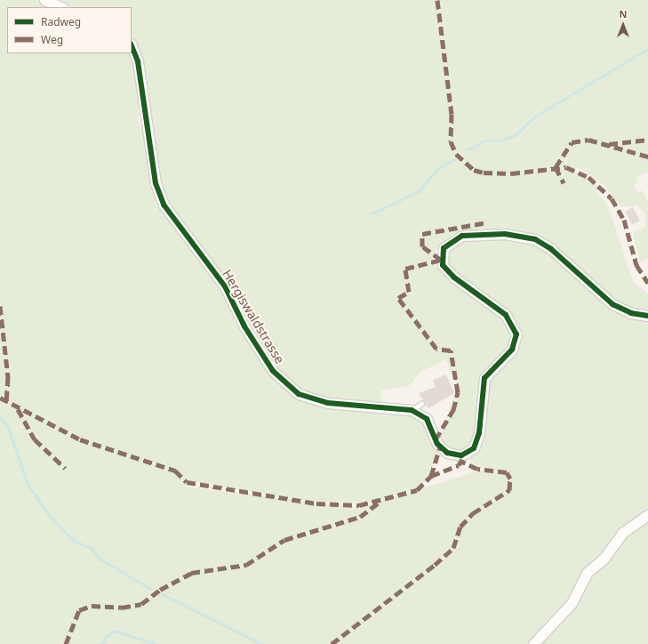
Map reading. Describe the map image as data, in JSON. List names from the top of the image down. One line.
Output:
{"streets":{"street":["Hergiswaldstrasse"]},"legend":["Radweg","Weg"],"north":"top"}
